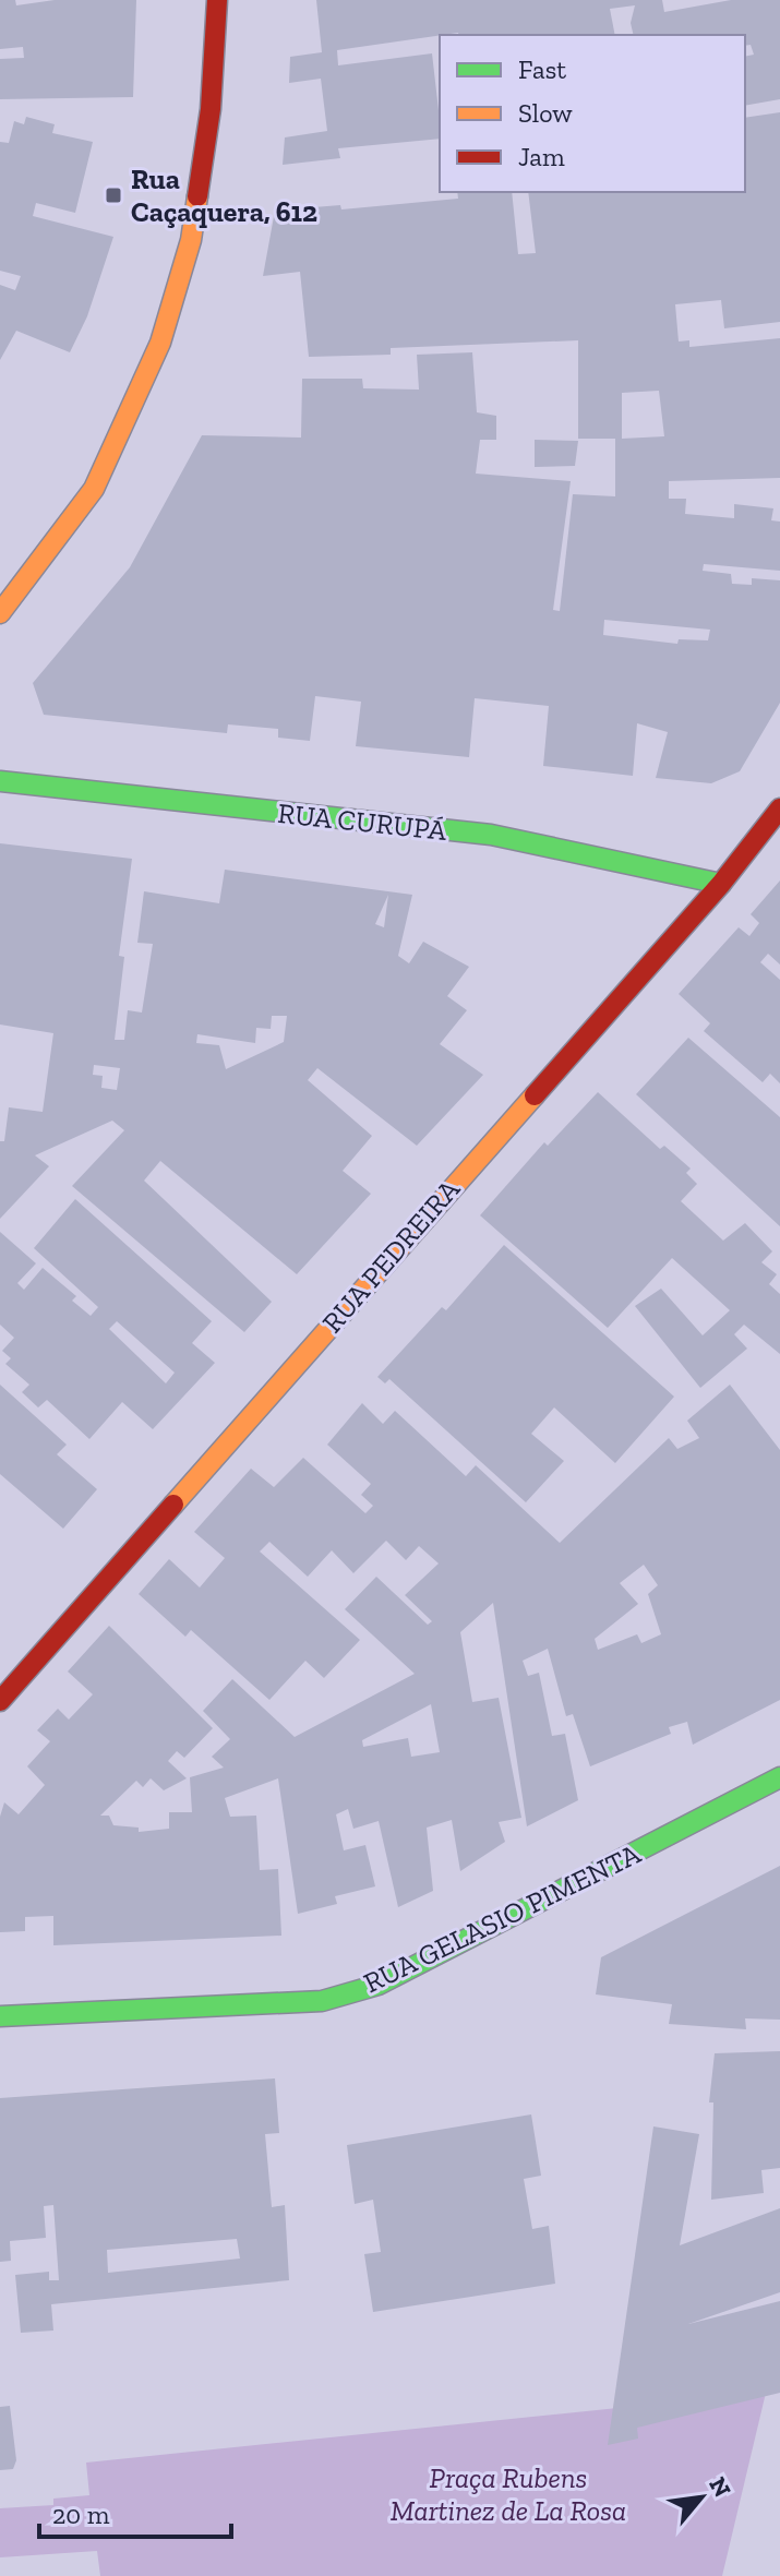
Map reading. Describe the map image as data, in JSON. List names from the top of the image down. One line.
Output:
{"streets":{"street":["RUA CURUPÁ","RUA PEDREIRA","RUA GELASIO PIMENTA"]},"crossings":[["RUA CURUPÁ","RUA PEDREIRA"]],"parks":["Praça Rubens Martinez de La Rosa"],"places":{"transit":["Rua Caçaquera, 612"]},"legend":["Fast","Slow","Jam"],"scale_bar":"20 m","north":"top right"}
